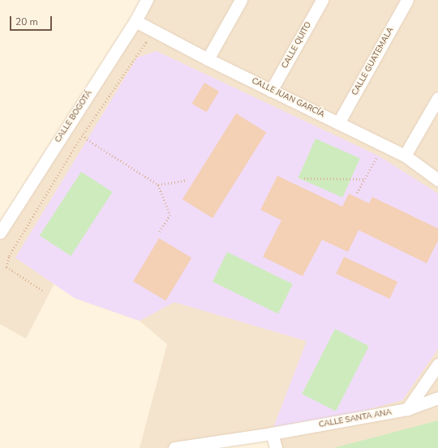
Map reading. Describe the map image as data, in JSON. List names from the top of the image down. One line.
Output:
{"streets":{"street":["CALLE QUITO","CALLE GUATEMALA","CALLE JUAN GARCÍA","CALLE BOGOTÁ","CALLE SANTA ANA"]},"crossings":[["CALLE QUITO","CALLE JUAN GARCÍA"],["CALLE GUATEMALA","CALLE JUAN GARCÍA"],["CALLE JUAN GARCÍA","CALLE BOGOTÁ"]],"scale_bar":"20 m"}
